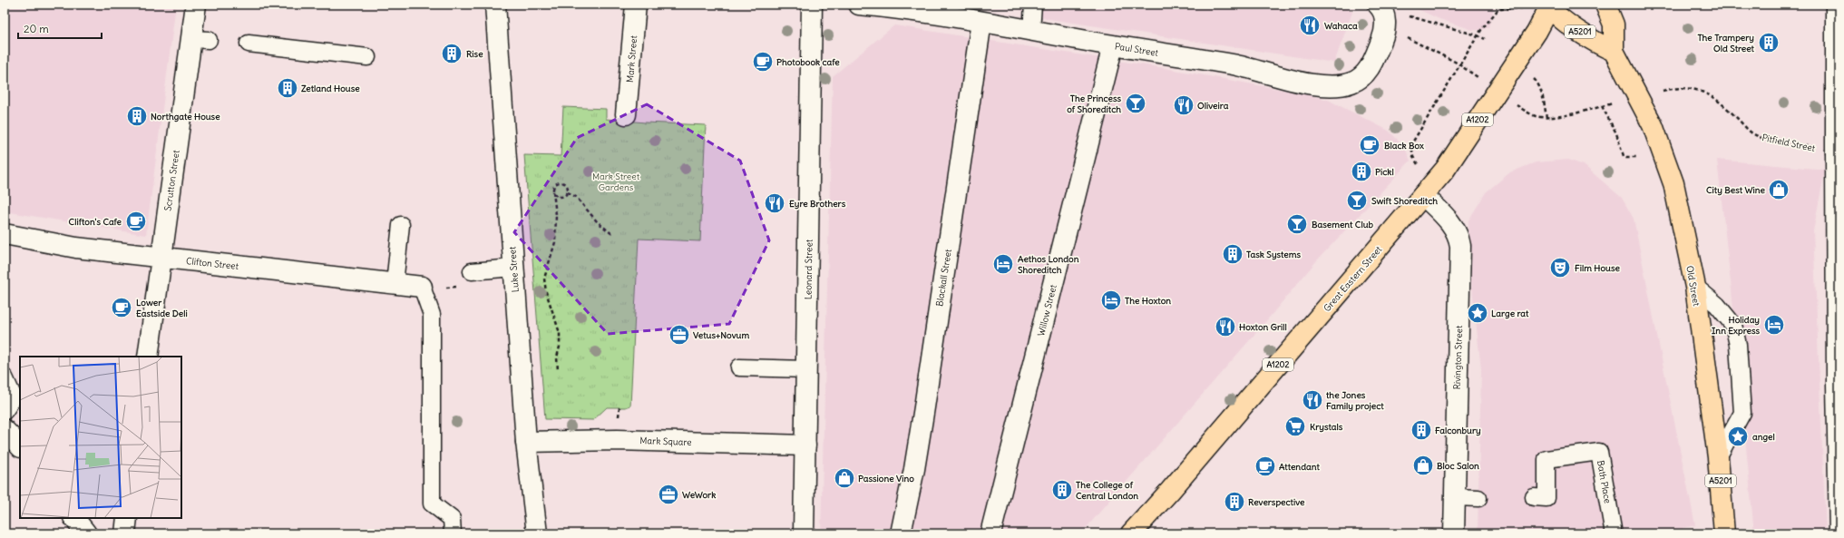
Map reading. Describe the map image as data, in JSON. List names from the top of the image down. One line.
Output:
{"streets":{"highway":["A5201","A1202","Great Eastern Street","Old Street"],"street":["Paul Street","Mark Street","Scrutton Street","Clifton Street","Luke Street","Leonard Street","Blackall Street","Willow Street","Rivington Street","Mark Square"],"lane":["Bath Place"],"path":["Pitfield Street"]},"crossings":[["A5201","Great Eastern Street"],["A5201","Old Street"],["Paul Street","Blackall Street"],["Paul Street","Willow Street"],["Scrutton Street","Clifton Street"],["Luke Street","Mark Square"],["Leonard Street","Mark Square"],["Great Eastern Street","Rivington Street"]],"parks":["Mark Street Gardens"],"places":{"restaurant":["Wahaca","Oliveira","Eyre Brothers","Hoxton Grill","the Jones Family project"],"building":["The Trampery Old Street","Rise","Zetland House","Northgate House","Pickl","Task Systems","Falconbury","The College of Central London","Reverspective"],"cafe":["Photobook cafe","Black Box","Clifton's Cafe","Lower Eastside Deli","Attendant"],"bar":["The Princess of Shoreditch","Swift Shoreditch","Basement Club"],"shop":["City Best Wine","Bloc Salon","Passione Vino"],"hotel":["Aethos London Shoreditch","The Hoxton","Holiday Inn Express"],"theatre":["Film House"],"place":["Large rat","angel"],"office":["Vetus+Novum","WeWork"],"supermarket":["Krystals"]},"scale_bar":"20 m"}
